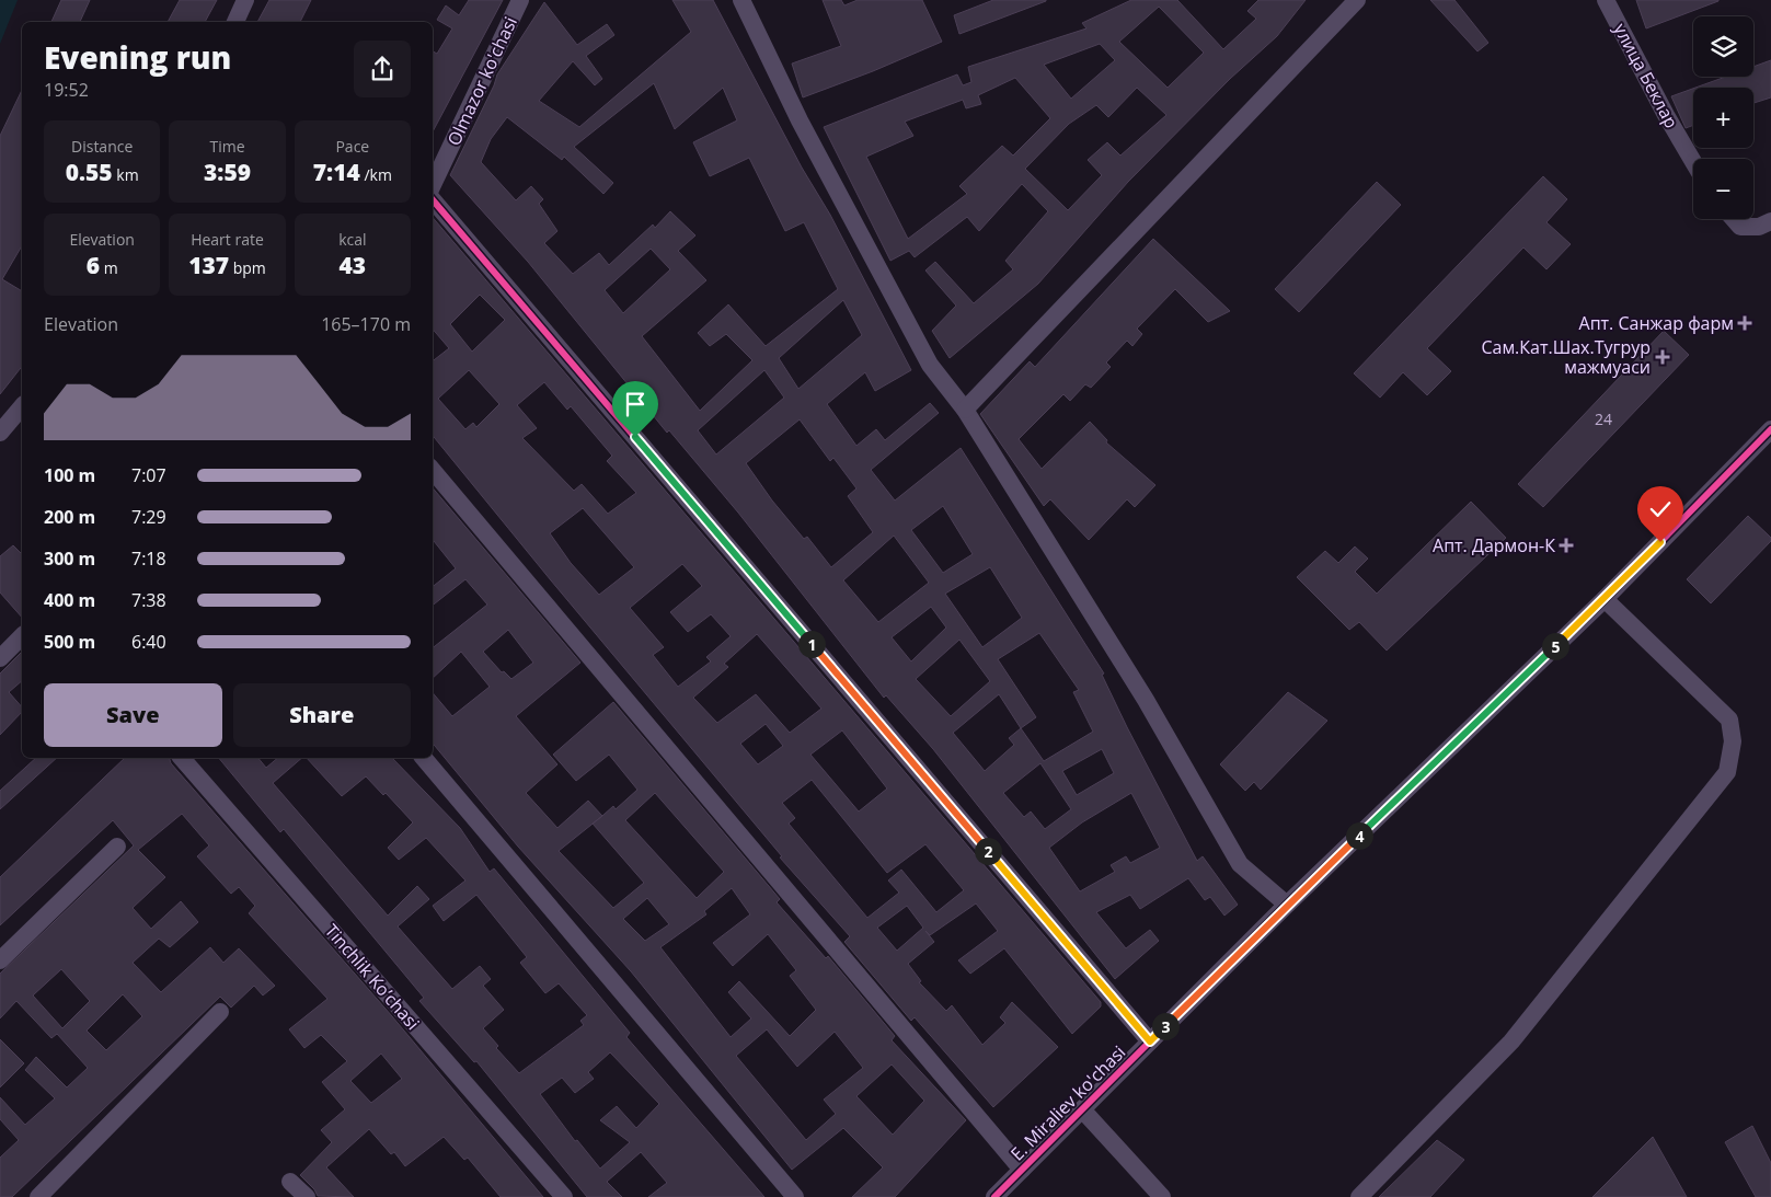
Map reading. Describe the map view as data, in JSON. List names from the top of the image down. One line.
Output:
{"streets":{"street":["улица Беклар","Olmazor ko'chasi","Tinchlik Ko’chasi","E. Miraliev ko'chasi"]},"places":{"health":["Апт. Санжар фарм","Сам.Кат.Шах.Тугрур мажмуаси","Апт. Дармон-К"]},"house_numbers":["24"],"page":{"map_buttons":["+","−"],"heading":["Evening run","19:52"],"stats":[["Distance","0.55 km"],["Time","3:59"],["Pace","7:14 /km"],["Elevation","6 m"],["Heart rate","137 bpm"],["kcal","43"]],"chart":["Elevation","165–170 m"],"list":[{"name":"100 m","note":"7:07"},{"name":"200 m","note":"7:29"},{"name":"300 m","note":"7:18"},{"name":"400 m","note":"7:38"},{"name":"500 m","note":"6:40"}],"pins":["1","5","4","2","3"],"buttons":["Save","Share"]}}
